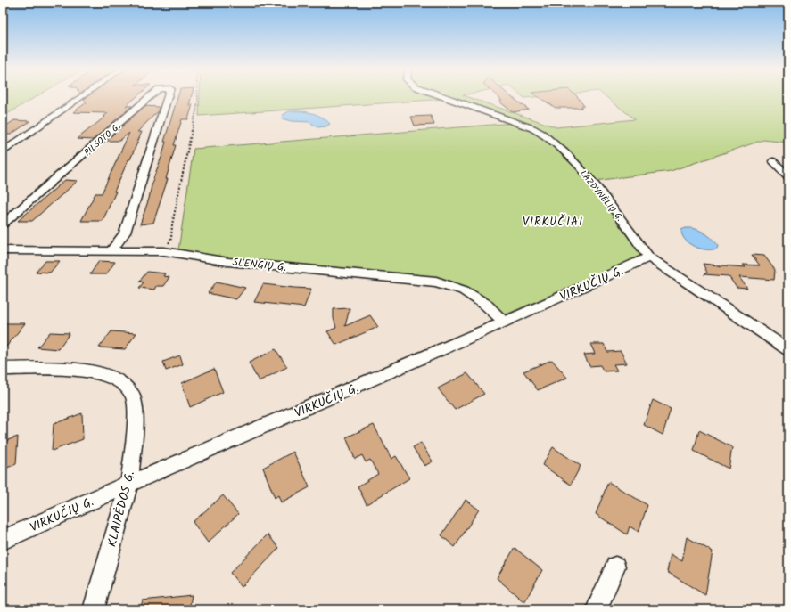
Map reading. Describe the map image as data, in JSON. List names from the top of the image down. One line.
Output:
{"streets":{"street":["PILSOTO G.","LAZDYNĖLIŲ G.","SLENGIŲ G.","VIRKUČIŲ G.","KLAIPĖDOS G."]},"crossings":[["PILSOTO G.","SLENGIŲ G."],["LAZDYNĖLIŲ G.","VIRKUČIŲ G."],["SLENGIŲ G.","VIRKUČIŲ G."],["VIRKUČIŲ G.","KLAIPĖDOS G."]],"districts":["VIRKUČIAI"]}
